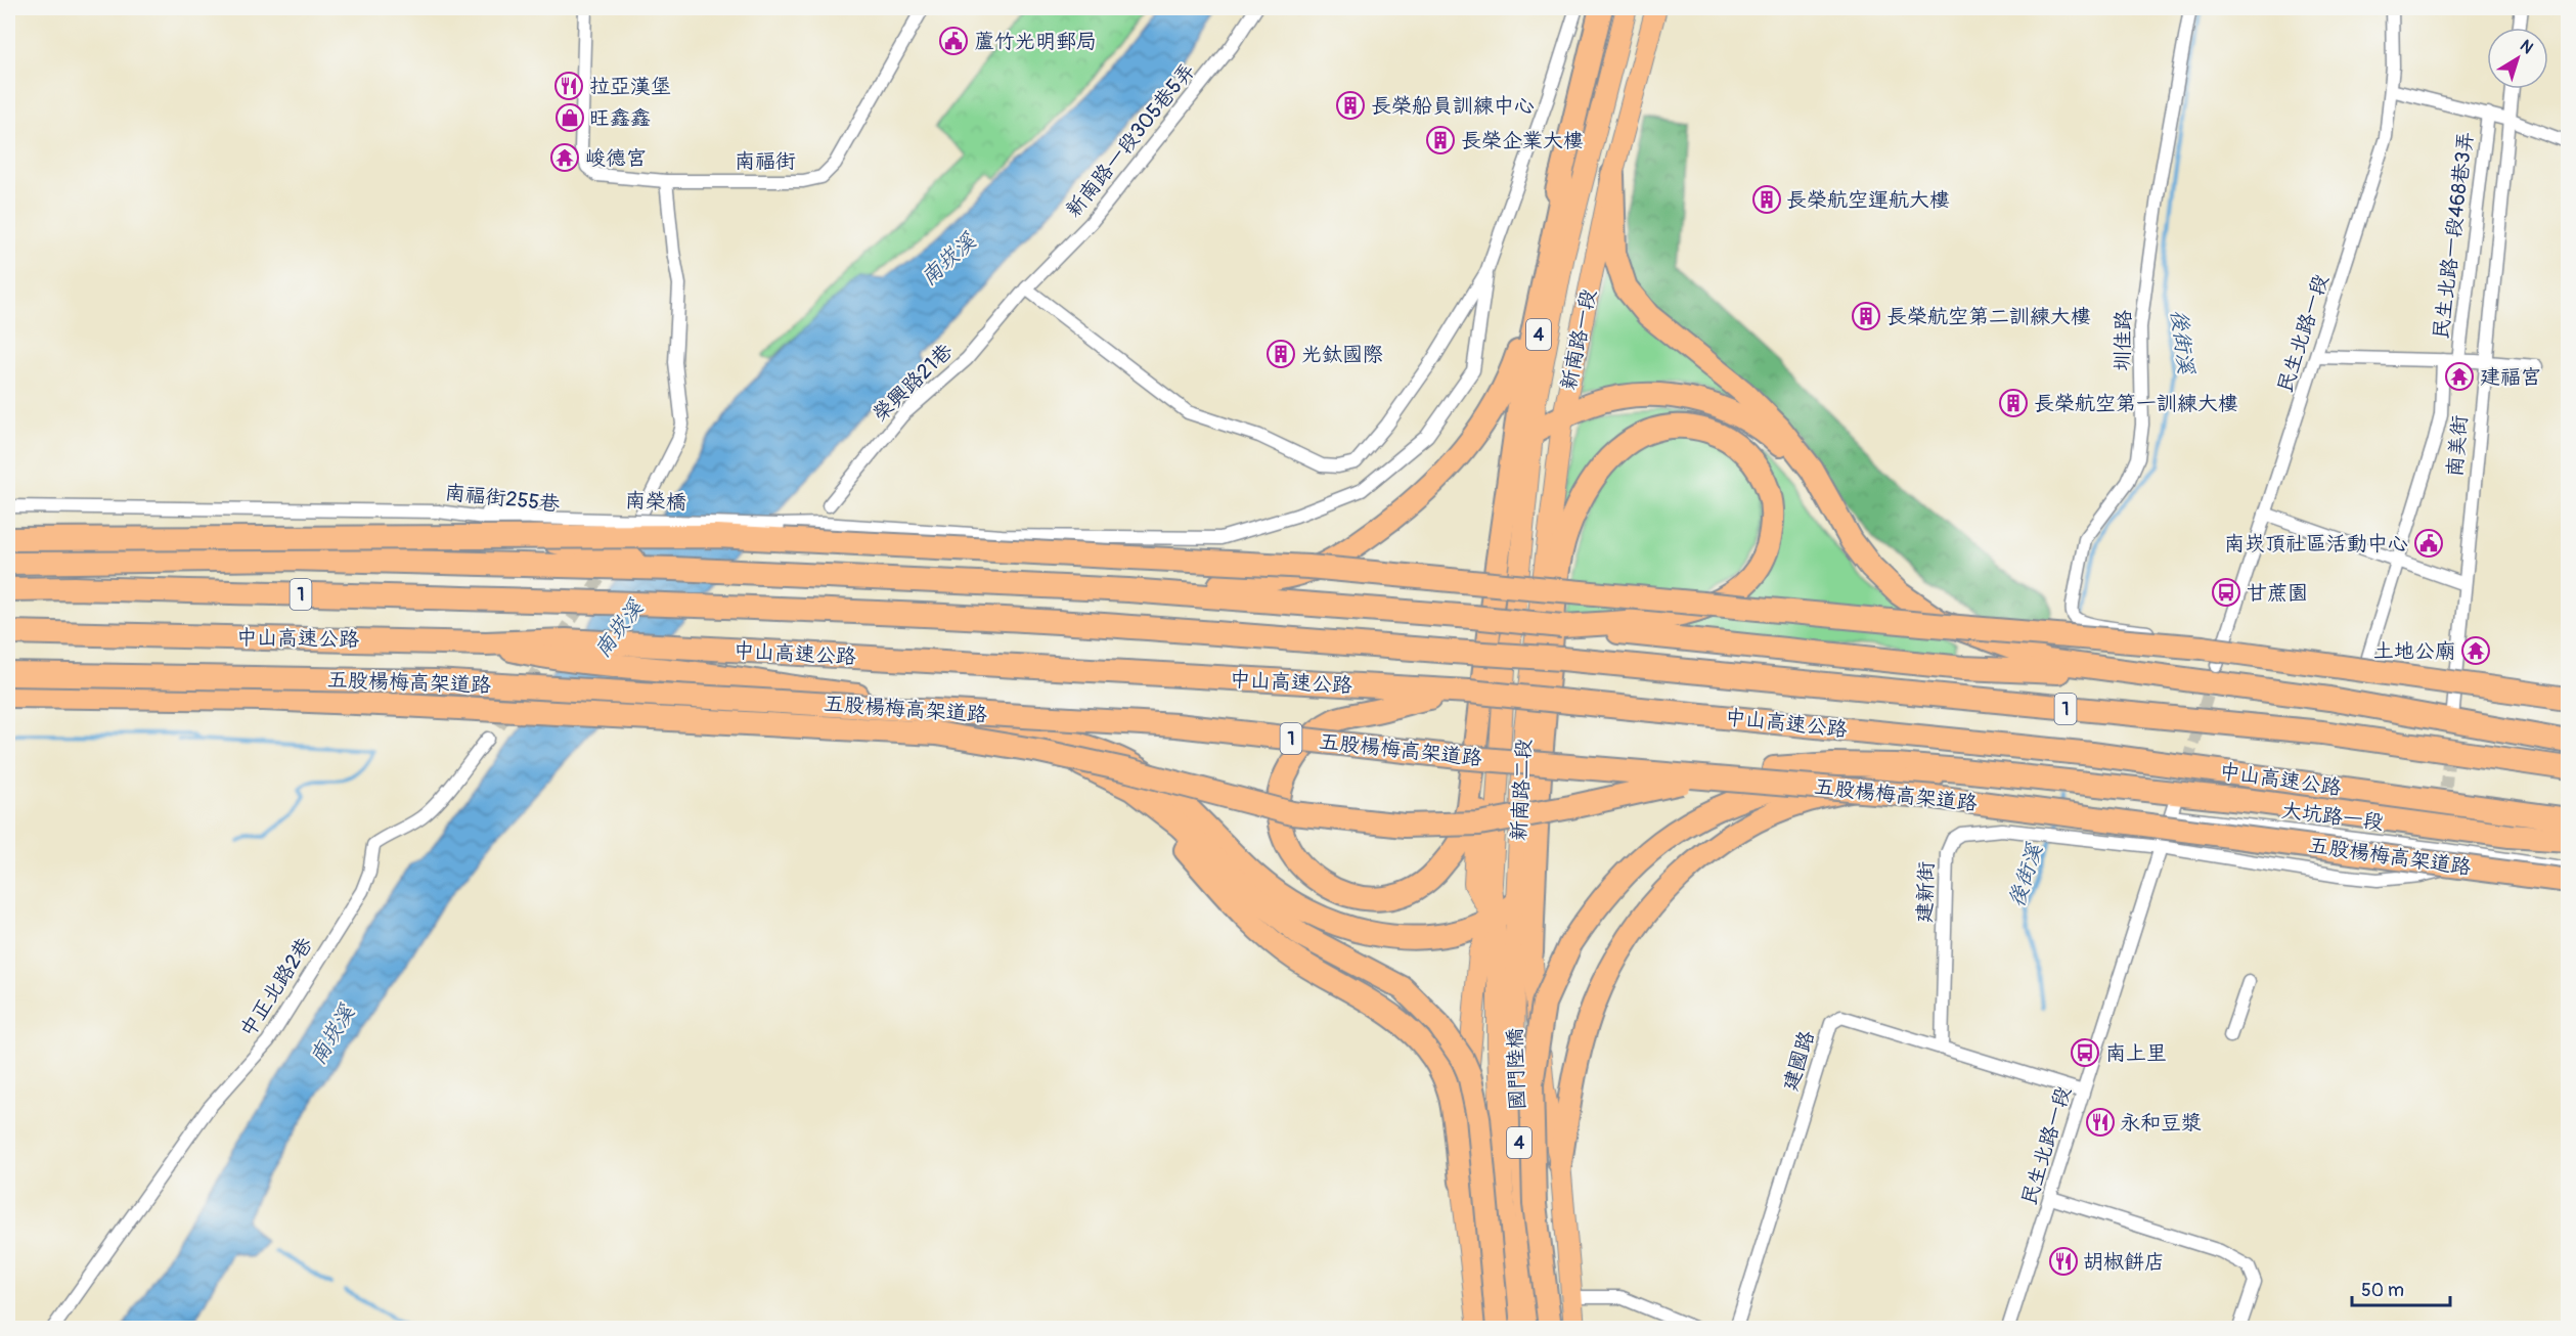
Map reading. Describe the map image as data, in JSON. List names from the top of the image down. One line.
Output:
{"streets":{"highway":["1","中山高速公路","五股楊梅高架道路"],"main road":["4","新南路一段","新南路二段","國門陸橋"],"street":["新南路一段305巷5弄","南福街","民生北路一段468巷3弄","民生北路一段","圳佳路","榮興路21巷","南美街","南福街255巷","南榮橋","大坑路一段","建新街","中正北路2巷","建國路"]},"crossings":[["新南路一段305巷5弄","榮興路21巷"],["南福街","南福街255巷"],["民生北路一段","圳佳路"],["民生北路一段","大坑路一段"],["民生北路一段","建新街"],["民生北路一段","建國路"],["4","新南路二段"],["4","國門陸橋"],["新南路一段","新南路二段"],["南福街255巷","南榮橋"],["大坑路一段","建新街"],["建新街","建國路"]],"water":["南崁溪","後街溪"],"places":{"public building":["蘆竹光明郵局","南崁頂社區活動中心"],"restaurant":["拉亞漢堡","永和豆漿","胡椒餅店"],"building":["長榮船員訓練中心","長榮企業大樓","長榮航空運航大樓","長榮航空第二訓練大樓","光鈦國際","長榮航空第一訓練大樓"],"shop":["旺鑫鑫"],"temple":["峻德宮","建福宮","土地公廟"],"bus stop":["甘蔗園","南上里"]},"scale_bar":"50 m","north":"top right"}
